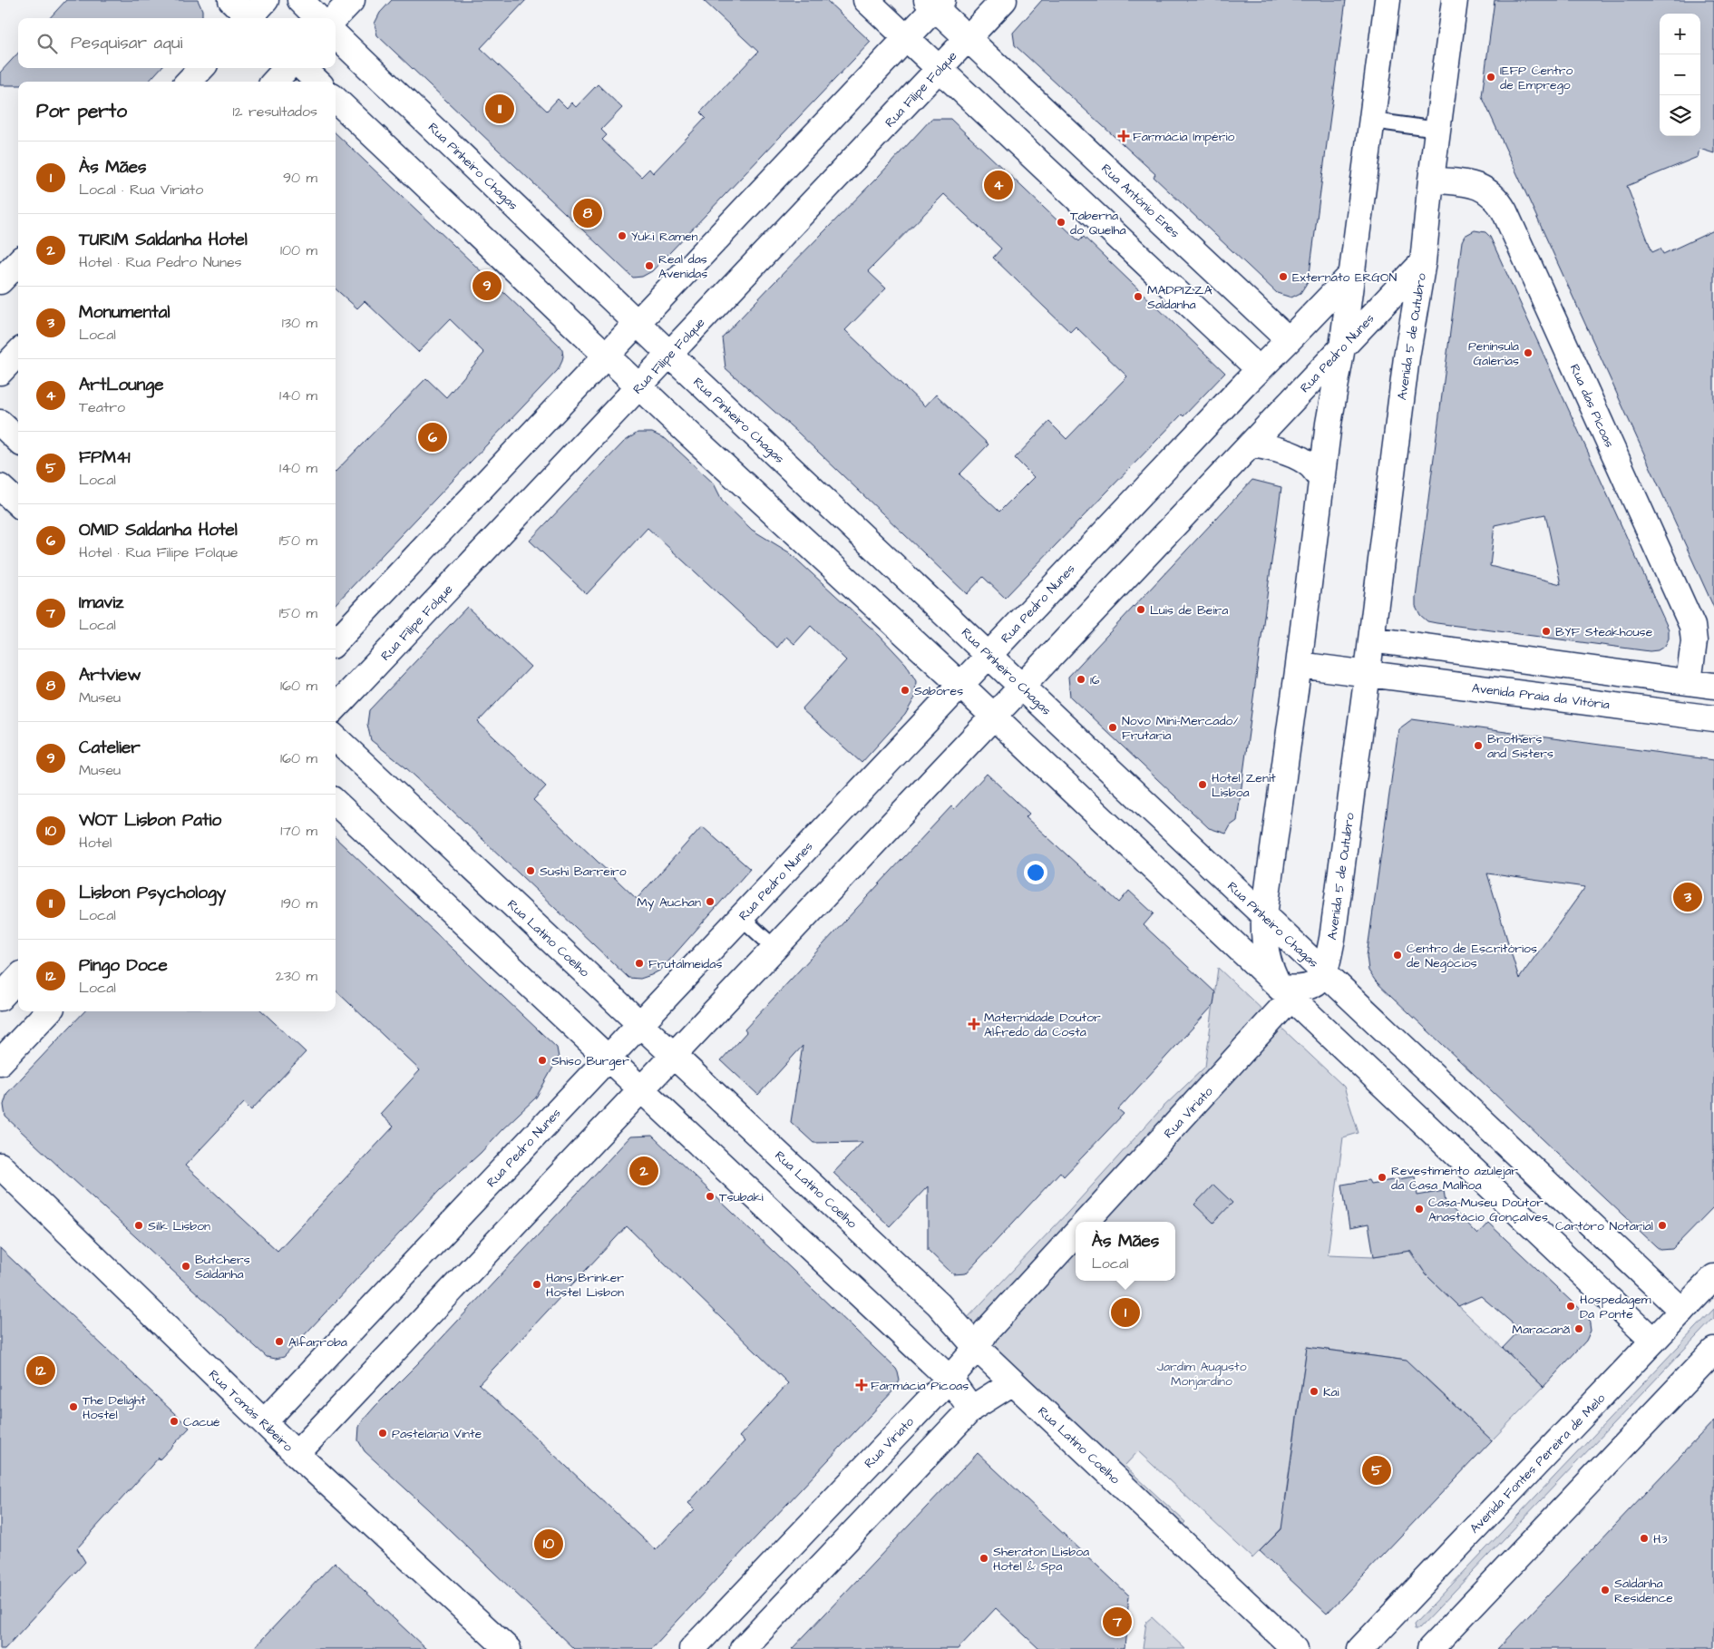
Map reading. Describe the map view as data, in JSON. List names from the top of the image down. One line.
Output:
{"streets":{"street":["Rua Filipe Folque","Rua Pinheiro Chagas","Rua António Enes","Avenida 5 de Outubro","Rua Pedro Nunes","Rua das Picoas","Avenida Praia da Vitória","Rua Latino Coelho","Rua Viriato","Rua Tomás Ribeiro","Avenida Fontes Pereira de Melo"]},"crossings":[["Rua Filipe Folque","Rua Pinheiro Chagas"],["Rua Filipe Folque","Rua António Enes"],["Rua Pinheiro Chagas","Avenida 5 de Outubro"],["Rua Pinheiro Chagas","Rua Pedro Nunes"],["Rua Pinheiro Chagas","Avenida Fontes Pereira de Melo"],["Rua António Enes","Rua Pedro Nunes"],["Avenida 5 de Outubro","Rua Pedro Nunes"],["Avenida 5 de Outubro","Rua das Picoas"],["Avenida 5 de Outubro","Avenida Praia da Vitória"],["Rua Pedro Nunes","Rua Latino Coelho"],["Rua Pedro Nunes","Rua Tomás Ribeiro"],["Rua Latino Coelho","Rua Viriato"]],"parks":["Jardim Augusto Monjardino"],"places":{"other":["IEFP Centro de Emprego","Taberna do Quelha","Yuki Ramen","Real das Avenidas","Externato ERGON","MADPIZZA Saldanha","Península Galerias","Luis de Beira","BYF Steakhouse","16","Sabores","Novo Mini-Mercado/ Frutaria","Brothers and Sisters","Hotel Zenit Lisboa","Sushi Barreiro","My Auchan","Centro de Escritórios de Negócios","Frutalmeidas","Shiso Burger","Revestimento azulejar da Casa Malhoa","Tsubaki","Casa-Museu Doutor Anastácio Gonçalves","Silk Lisbon","Cartóro Notarial","Butchers Saldanha","Hans Brinker Hostel Lisbon","Hospedagem Da Ponte","Maracanã","Alfarroba","Kai","The Delight Hostel","Cacué","Pastelaria Vinte","H3","Sheraton Lisboa Hotel & Spa","Saldanha Residence"],"health":["Farmácia Império","Maternidade Doutor Alfredo da Costa","Farmácia Picoas"]},"page":{"map_buttons":["+","−"],"search":"Pesquisar aqui","heading":["Por perto","12 resultados"],"pins":["11","4","8","9","6","3","2","1","12","5","10","7"],"list":[{"mark":"1","name":"Às Mães","note":"Local · Rua Viriato","value":"90 m"},{"mark":"2","name":"TURIM Saldanha Hotel","note":"Hotel · Rua Pedro Nunes","value":"100 m"},{"mark":"3","name":"Monumental","note":"Local","value":"130 m"},{"mark":"4","name":"ArtLounge","note":"Teatro","value":"140 m"},{"mark":"5","name":"FPM41","note":"Local","value":"140 m"},{"mark":"6","name":"OMID Saldanha Hotel","note":"Hotel · Rua Filipe Folque","value":"150 m"},{"mark":"7","name":"Imaviz","note":"Local","value":"150 m"},{"mark":"8","name":"Artview","note":"Museu","value":"160 m"},{"mark":"9","name":"Catelier","note":"Museu","value":"160 m"},{"mark":"10","name":"WOT Lisbon Patio","note":"Hotel","value":"170 m"},{"mark":"11","name":"Lisbon Psychology","note":"Local","value":"190 m"},{"mark":"12","name":"Pingo Doce","note":"Local","value":"230 m"}],"popup":["Às Mães","Local"]}}
